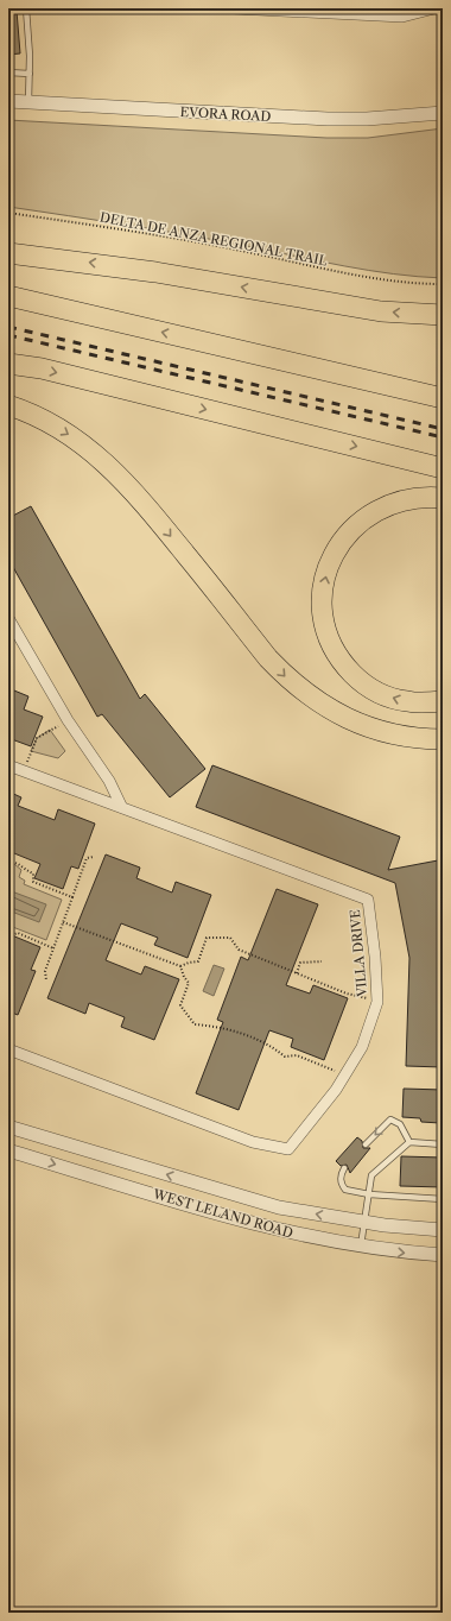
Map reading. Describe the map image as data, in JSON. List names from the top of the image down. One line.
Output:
{"streets":{"street":["EVORA ROAD","VILLA DRIVE","WEST LELAND ROAD"],"path":["DELTA DE ANZA REGIONAL TRAIL"]}}
